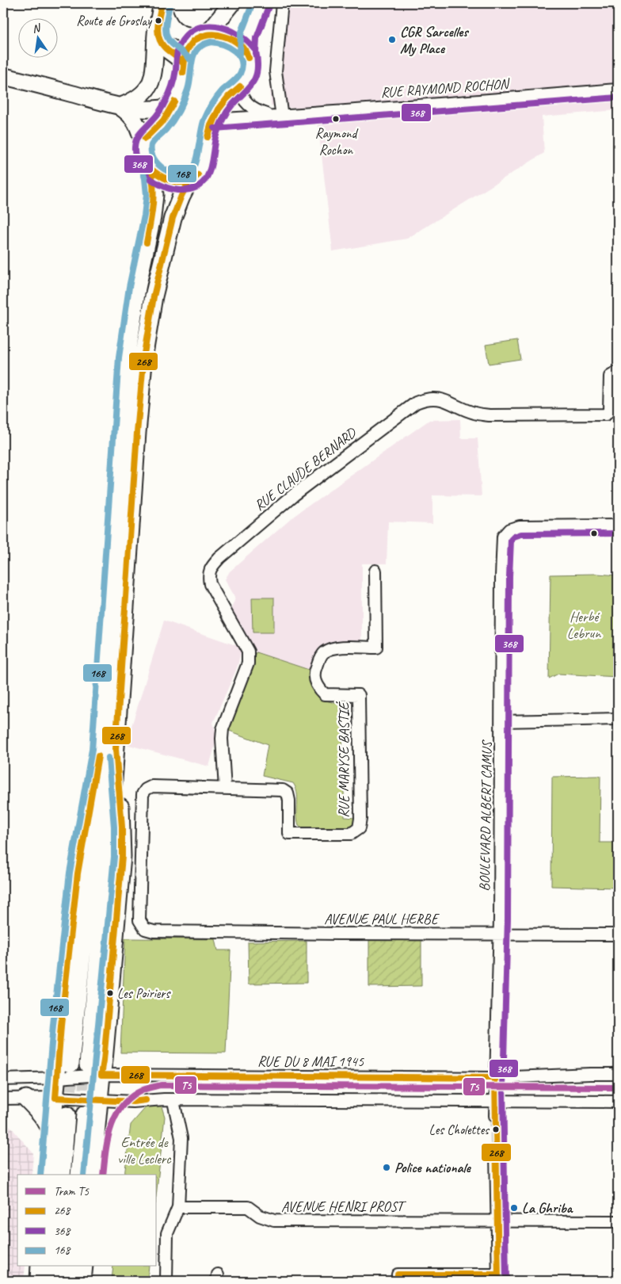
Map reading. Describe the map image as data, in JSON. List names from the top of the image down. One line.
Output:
{"streets":{"street":["RUE RAYMOND ROCHON","RUE CLAUDE BERNARD","RUE MARYSE BASTIÉ","BOULEVARD ALBERT CAMUS","AVENUE PAUL HERBE","RUE DU 8 MAI 1945","AVENUE HENRI PROST"]},"crossings":[["RUE CLAUDE BERNARD","RUE MARYSE BASTIÉ"],["RUE MARYSE BASTIÉ","AVENUE PAUL HERBE"],["BOULEVARD ALBERT CAMUS","AVENUE PAUL HERBE"],["BOULEVARD ALBERT CAMUS","RUE DU 8 MAI 1945"]],"parks":["Herbé Lebrun","Entrée de ville Leclerc"],"places":["Route de Groslay","CGR Sarcelles My Place","Raymond Rochon","Les Poiriers","Les Cholettes","Police nationale","La Ghriba"],"lines":["transit line 268","transit line 168","transit line 368","tram line T5"],"legend":["Tram T5","268","368","168"],"north":"top"}
